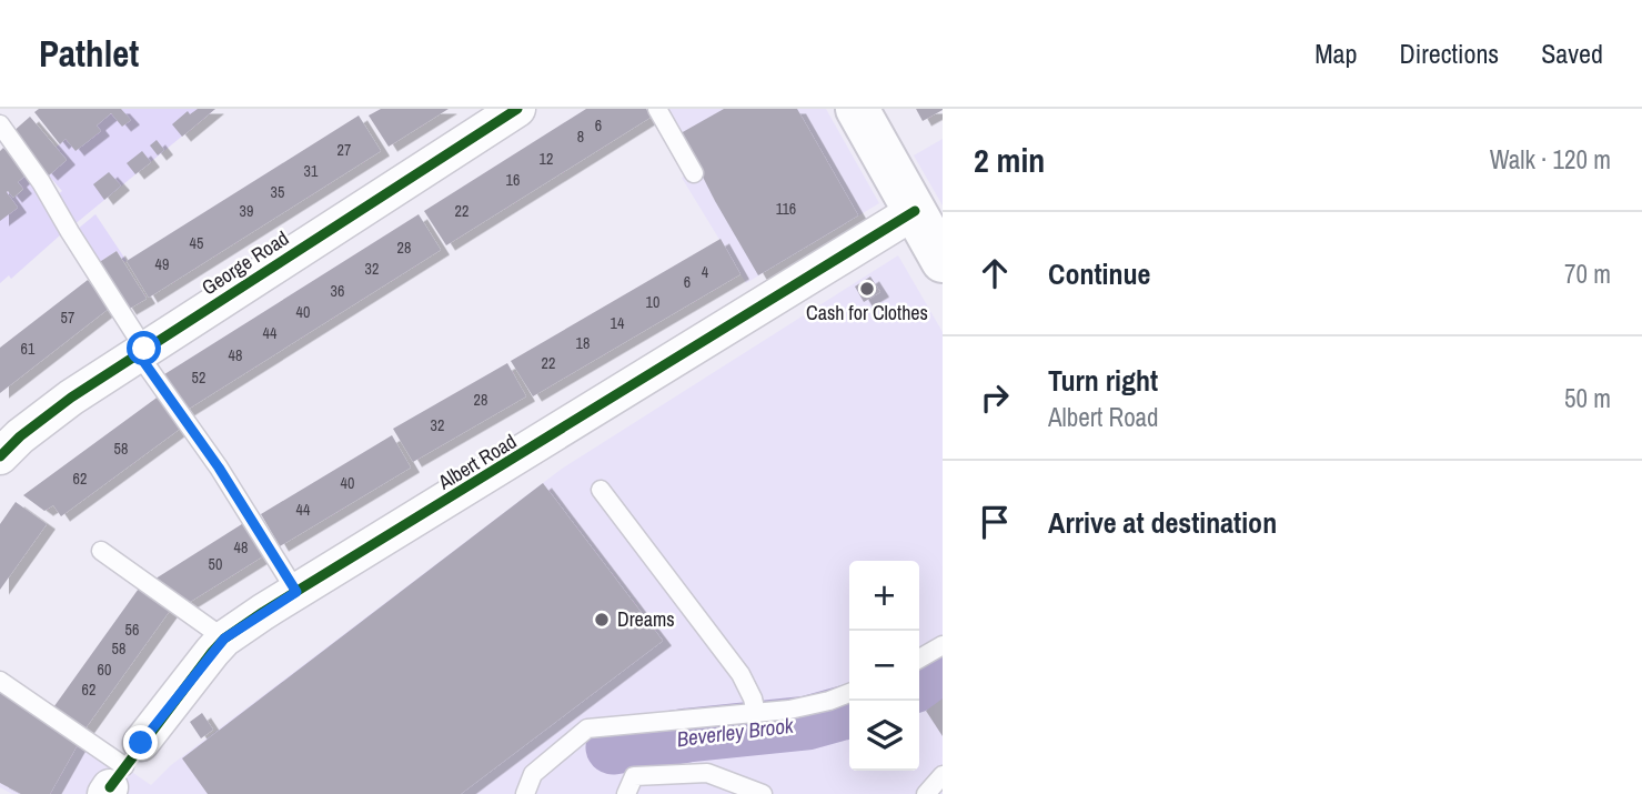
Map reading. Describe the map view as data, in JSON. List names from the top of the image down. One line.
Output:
{"streets":{"street":["George Road","Albert Road"]},"water":["Beverley Brook"],"places":["Cash for Clothes","Dreams"],"house_numbers":["6","8","27","12","31","16","35","116","39","22","45","28","49","32","4","6","36","10","40","57","14","44","18","61","48","22","52","28","32","58","62","40","44","48","50","56","58","60","62"],"page":{"header":"Pathlet","nav":["Map","Directions","Saved"],"heading":["2 min","Walk · 120 m"],"list":[["Continue","70 m"],["Turn right","Albert Road","50 m"],"Arrive at destination"],"map_buttons":["+","−"]}}
